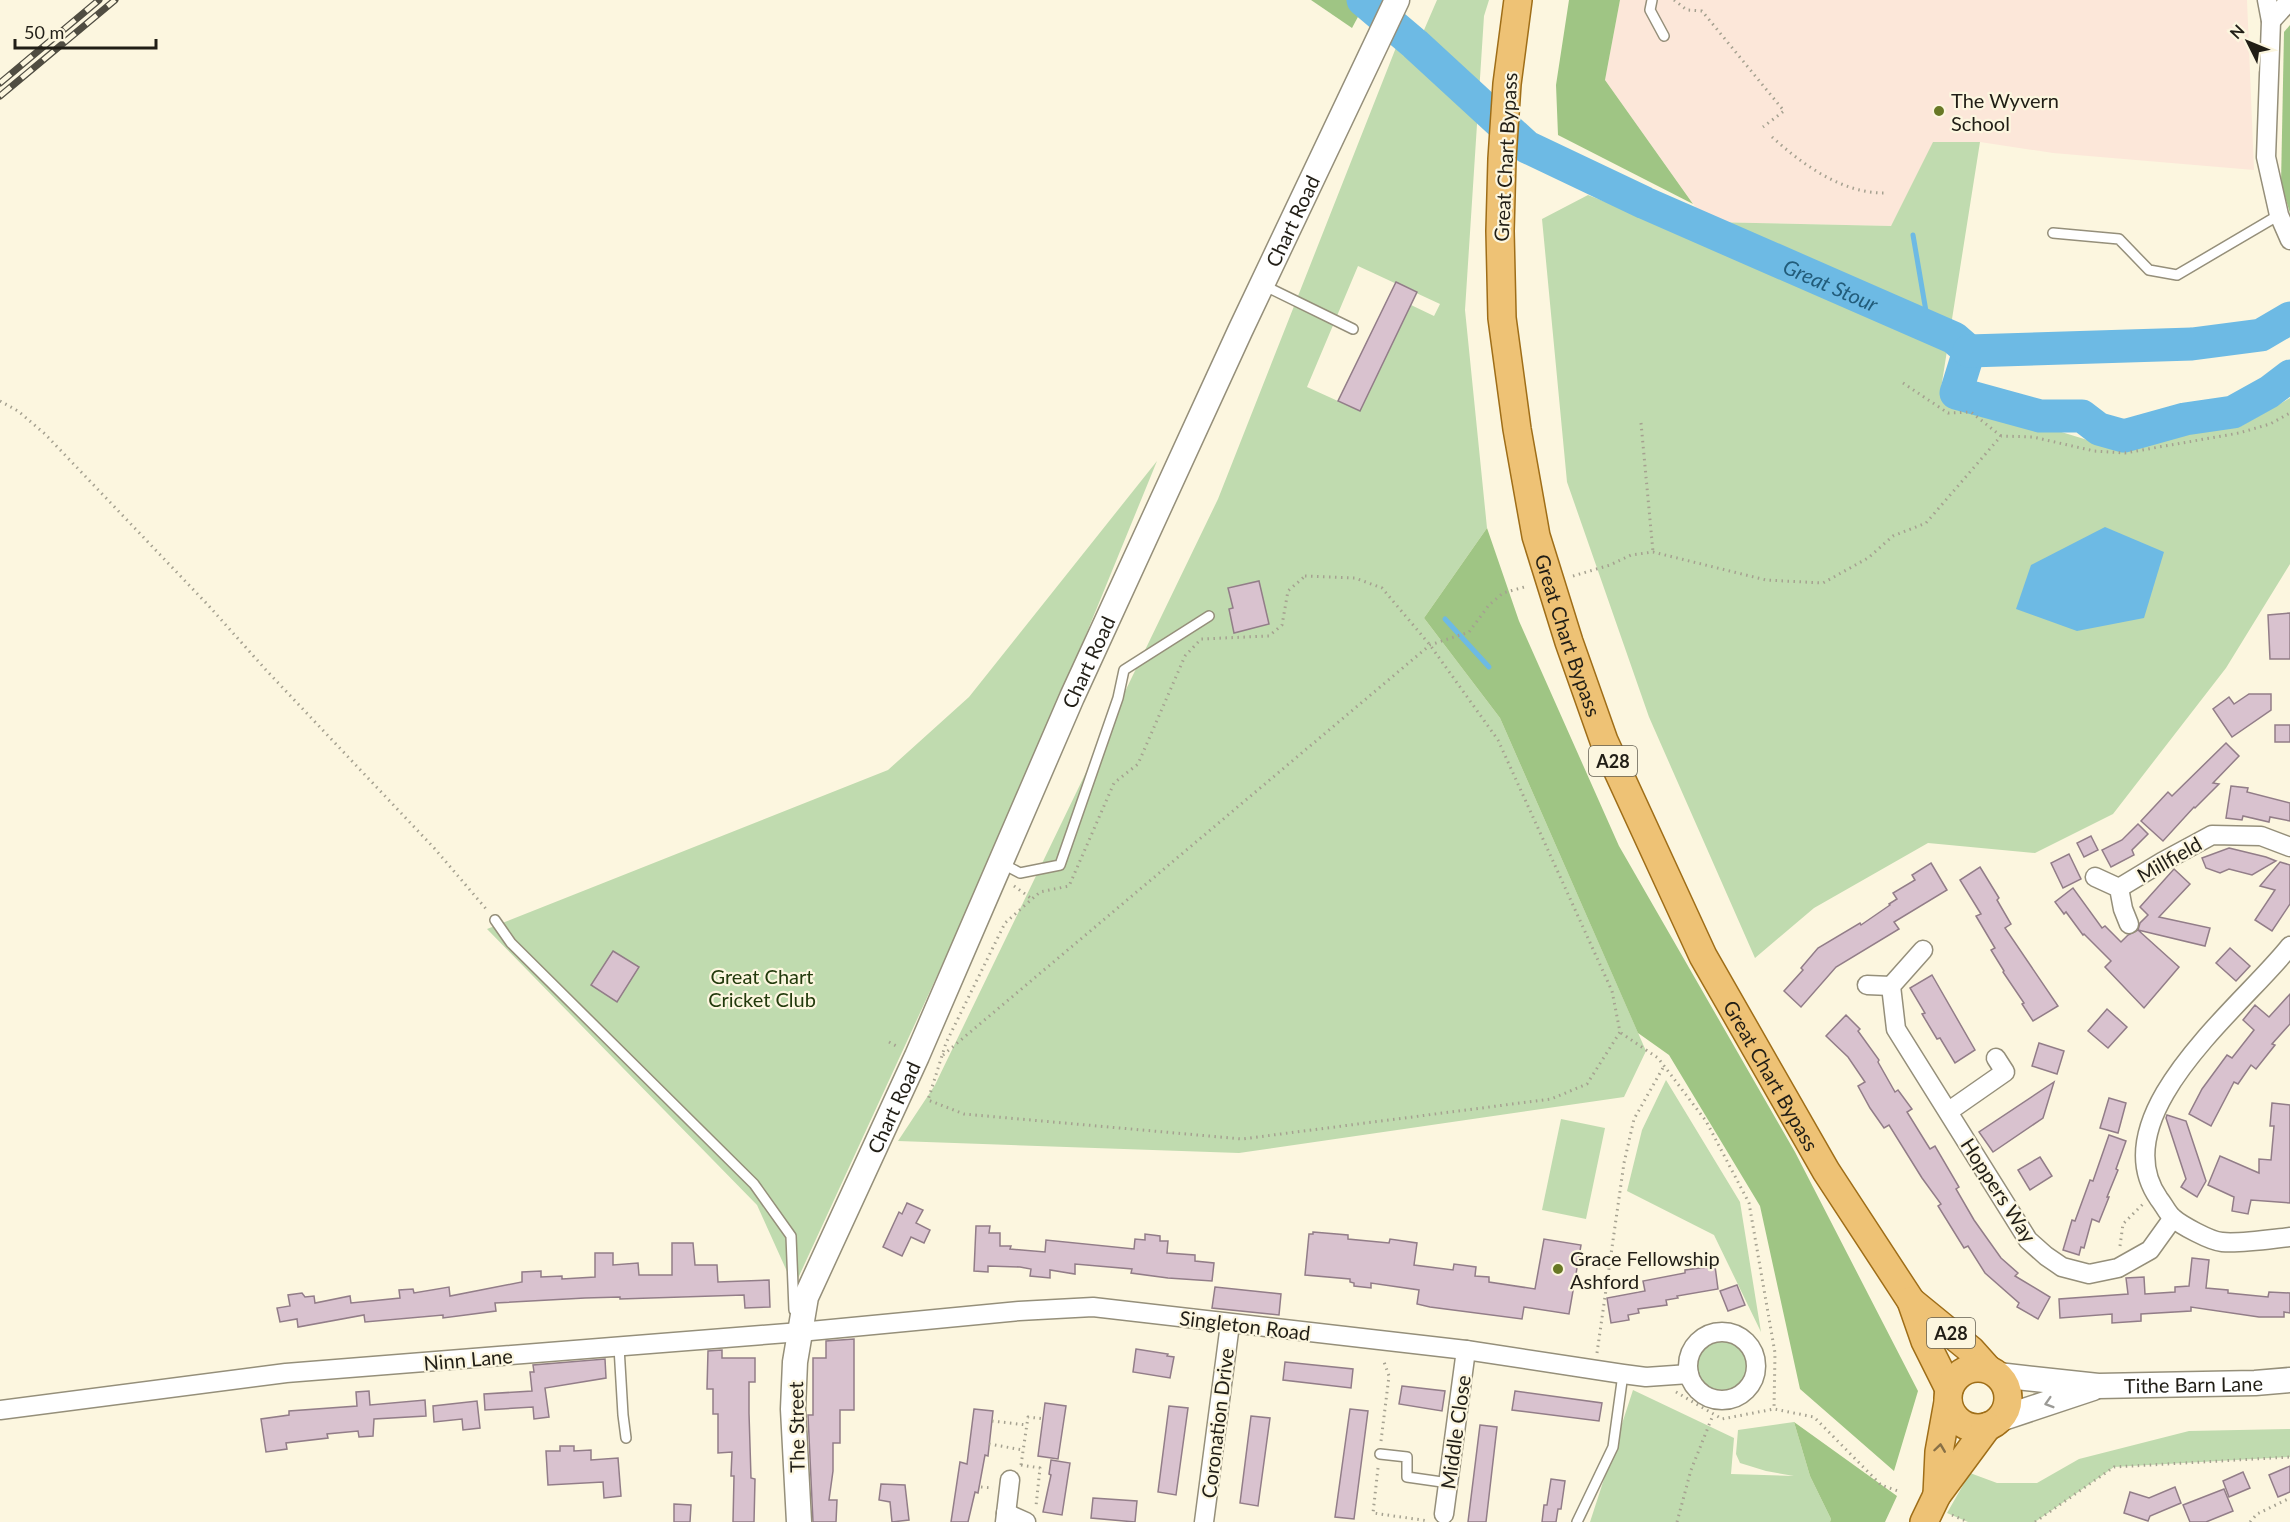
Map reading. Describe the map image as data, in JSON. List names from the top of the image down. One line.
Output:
{"streets":{"main road":["Great Chart Bypass","A28"],"street":["Chart Road","Millfield","Hoppers Way","Singleton Road","Ninn Lane","Tithe Barn Lane","Coronation Drive","The Street","Middle Close"]},"crossings":[["Great Chart Bypass","Tithe Barn Lane"],["Chart Road","Singleton Road"],["Chart Road","Ninn Lane"],["Chart Road","The Street"],["Singleton Road","Ninn Lane"],["Singleton Road","Coronation Drive"],["Singleton Road","The Street"],["Singleton Road","Middle Close"],["Ninn Lane","The Street"]],"water":["Great Stour"],"parks":["Great Chart Cricket Club"],"places":["The Wyvern School","Grace Fellowship Ashford"],"scale_bar":"50 m","north":"top left"}
